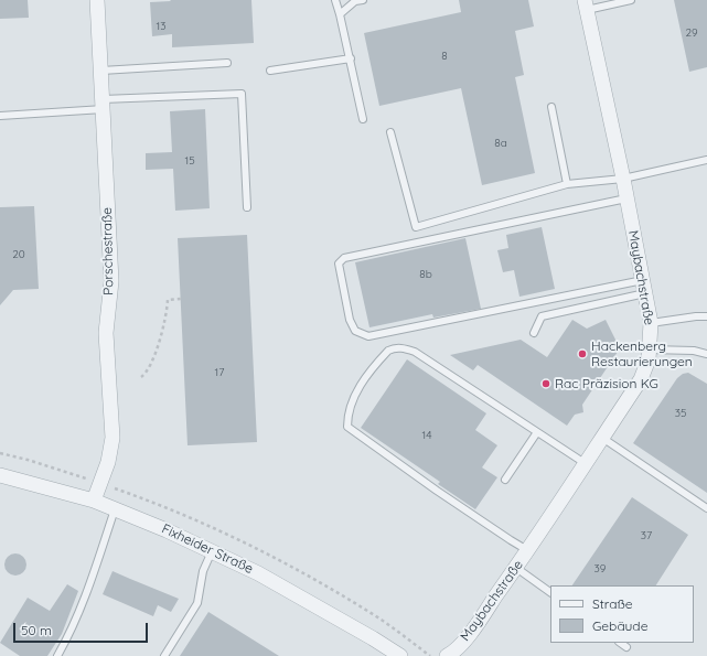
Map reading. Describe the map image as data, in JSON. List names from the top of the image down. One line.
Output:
{"streets":{"street":["Porschestraße","Maybachstraße","Fixheider Straße"]},"crossings":[["Porschestraße","Fixheider Straße"]],"places":["Hackenberg Restaurierungen","Rac Präzision KG"],"house_numbers":["13","29","8","8a","15","20","8b","17","35","14","37","39"],"legend":["Straße","Gebäude"],"scale_bar":"50 m"}
